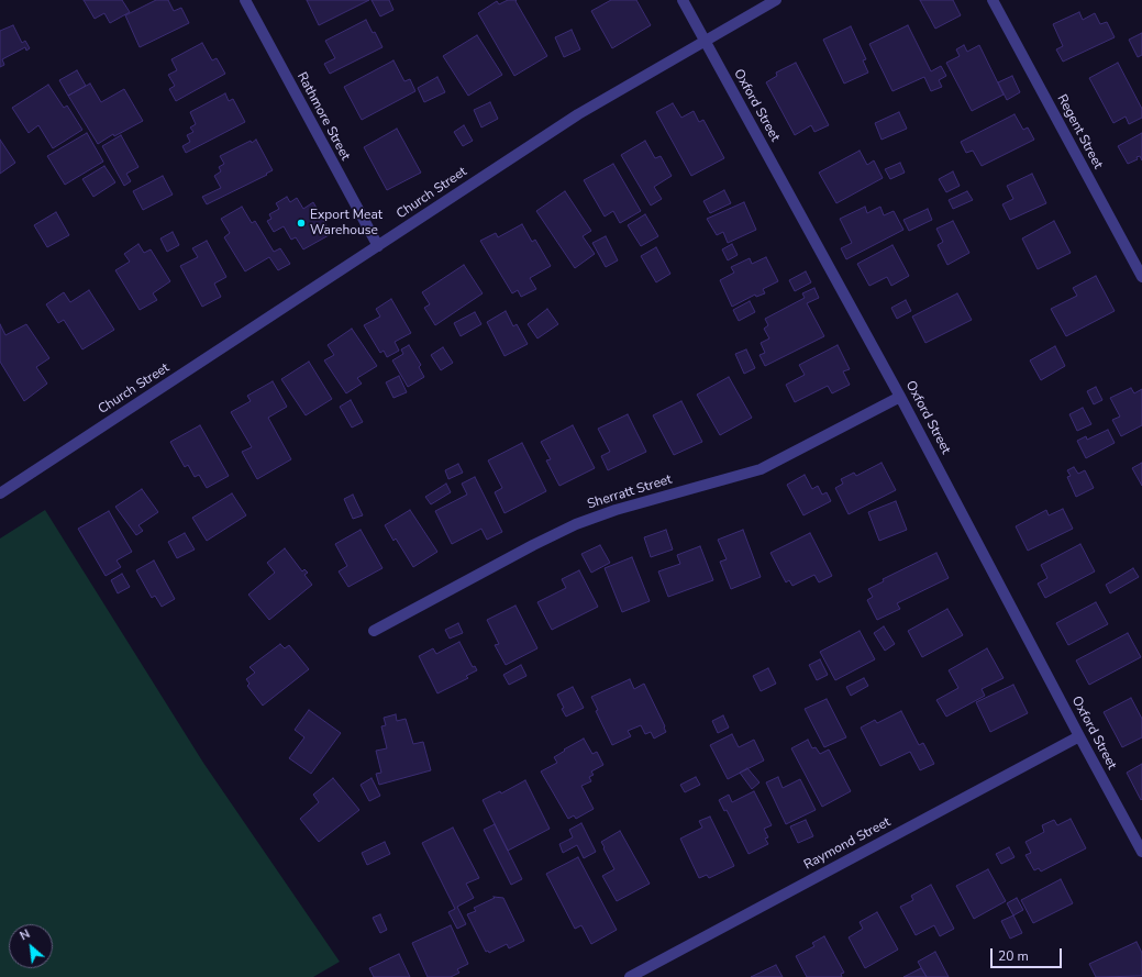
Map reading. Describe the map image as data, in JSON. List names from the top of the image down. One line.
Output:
{"streets":{"street":["Oxford Street","Rathmore Street","Regent Street","Church Street","Sherratt Street","Raymond Street"]},"crossings":[["Oxford Street","Church Street"],["Oxford Street","Sherratt Street"],["Oxford Street","Raymond Street"],["Rathmore Street","Church Street"]],"places":["Export Meat Warehouse"],"scale_bar":"20 m","north":"top left"}
